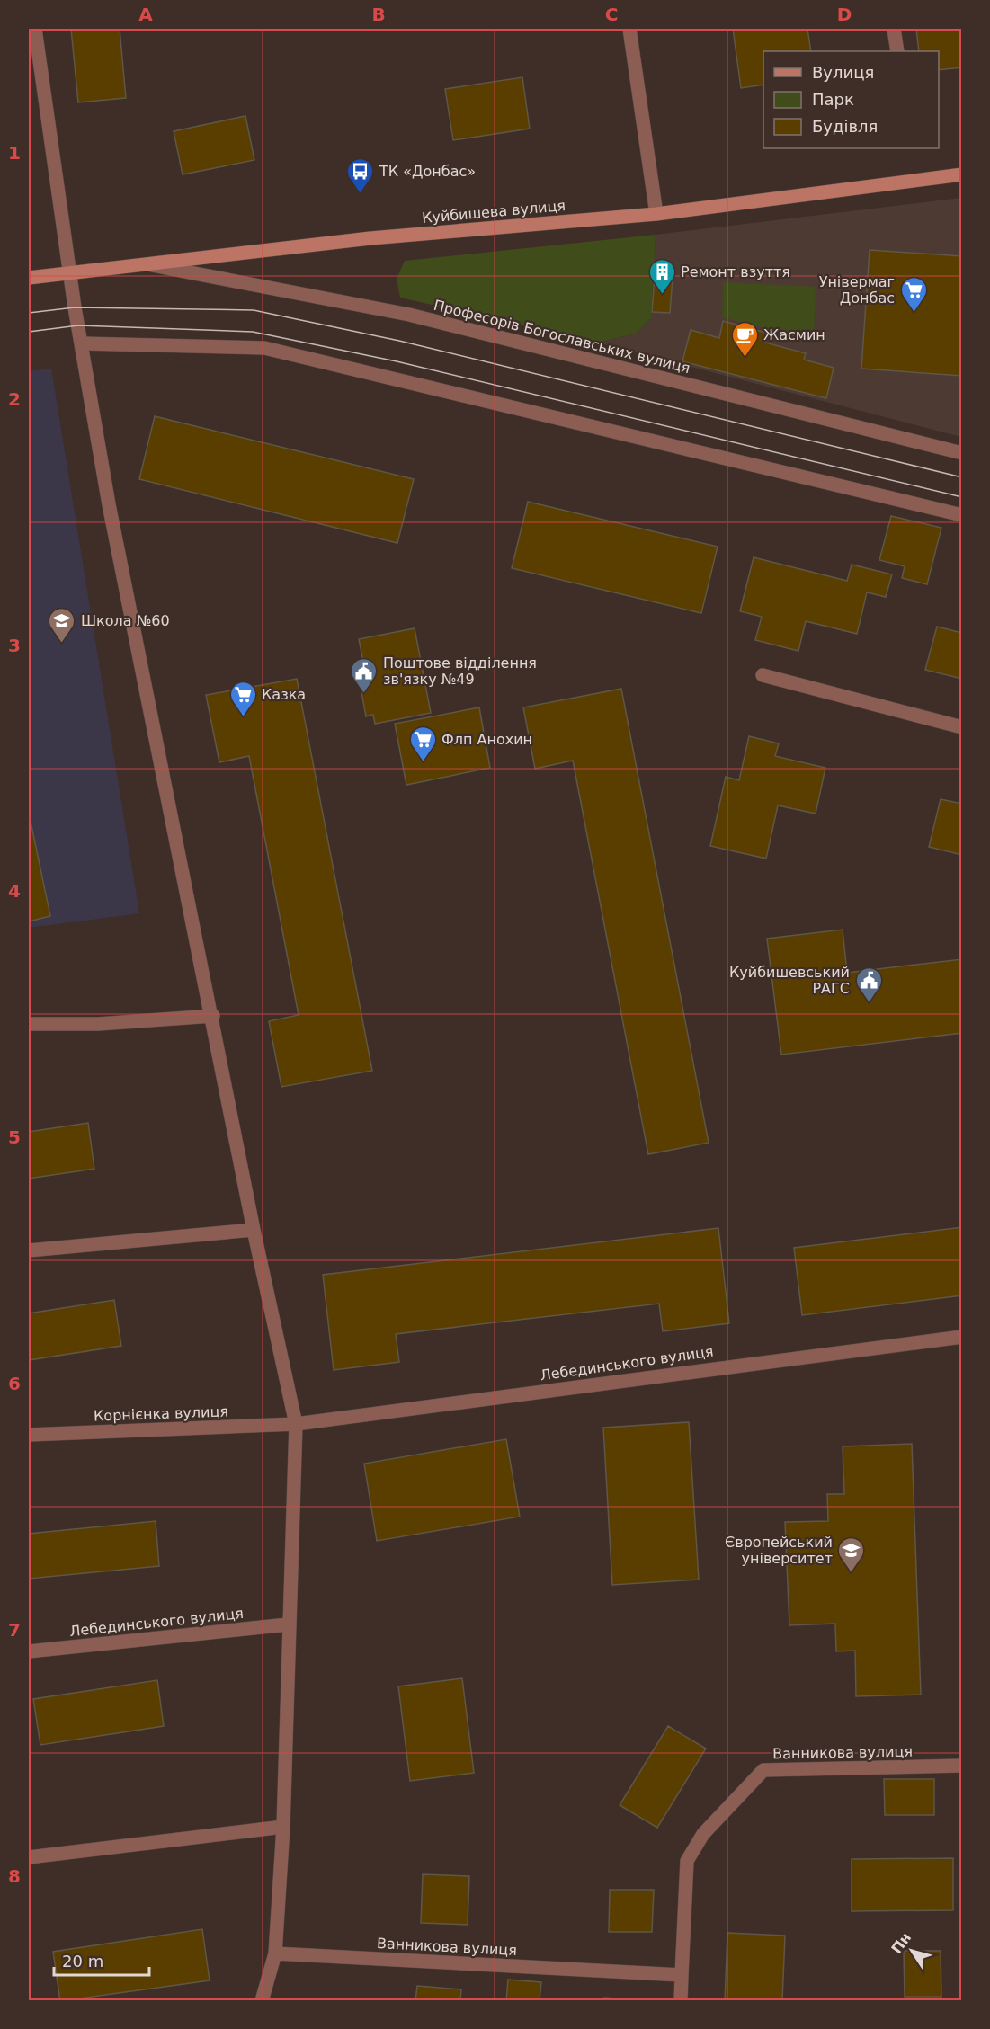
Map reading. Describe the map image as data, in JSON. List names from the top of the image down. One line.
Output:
{"streets":{"main road":["Куйбишева вулиця"],"street":["Професорів Богославських вулиця","Лебединського вулиця","Корнієнка вулиця","Ванникова вулиця"]},"crossings":[["Куйбишева вулиця","Професорів Богославських вулиця"],["Лебединського вулиця","Корнієнка вулиця"]],"places":{"bus stop":["ТК «Донбас»"],"building":["Ремонт взуття"],"supermarket":["Універмаг Донбас","Казка","Флп Анохин"],"cafe":["Жасмин"],"school or university":["Школа №60","Європейський університет"],"public building":["Поштове відділення зв'язку №49","Куйбишевський РАГС"]},"legend":["Вулиця","Парк","Будівля"],"scale_bar":"20 m","north":"top left","grid":{"columns":["A","B","C","D"],"rows":["1","2","3","4","5","6","7","8"]}}
